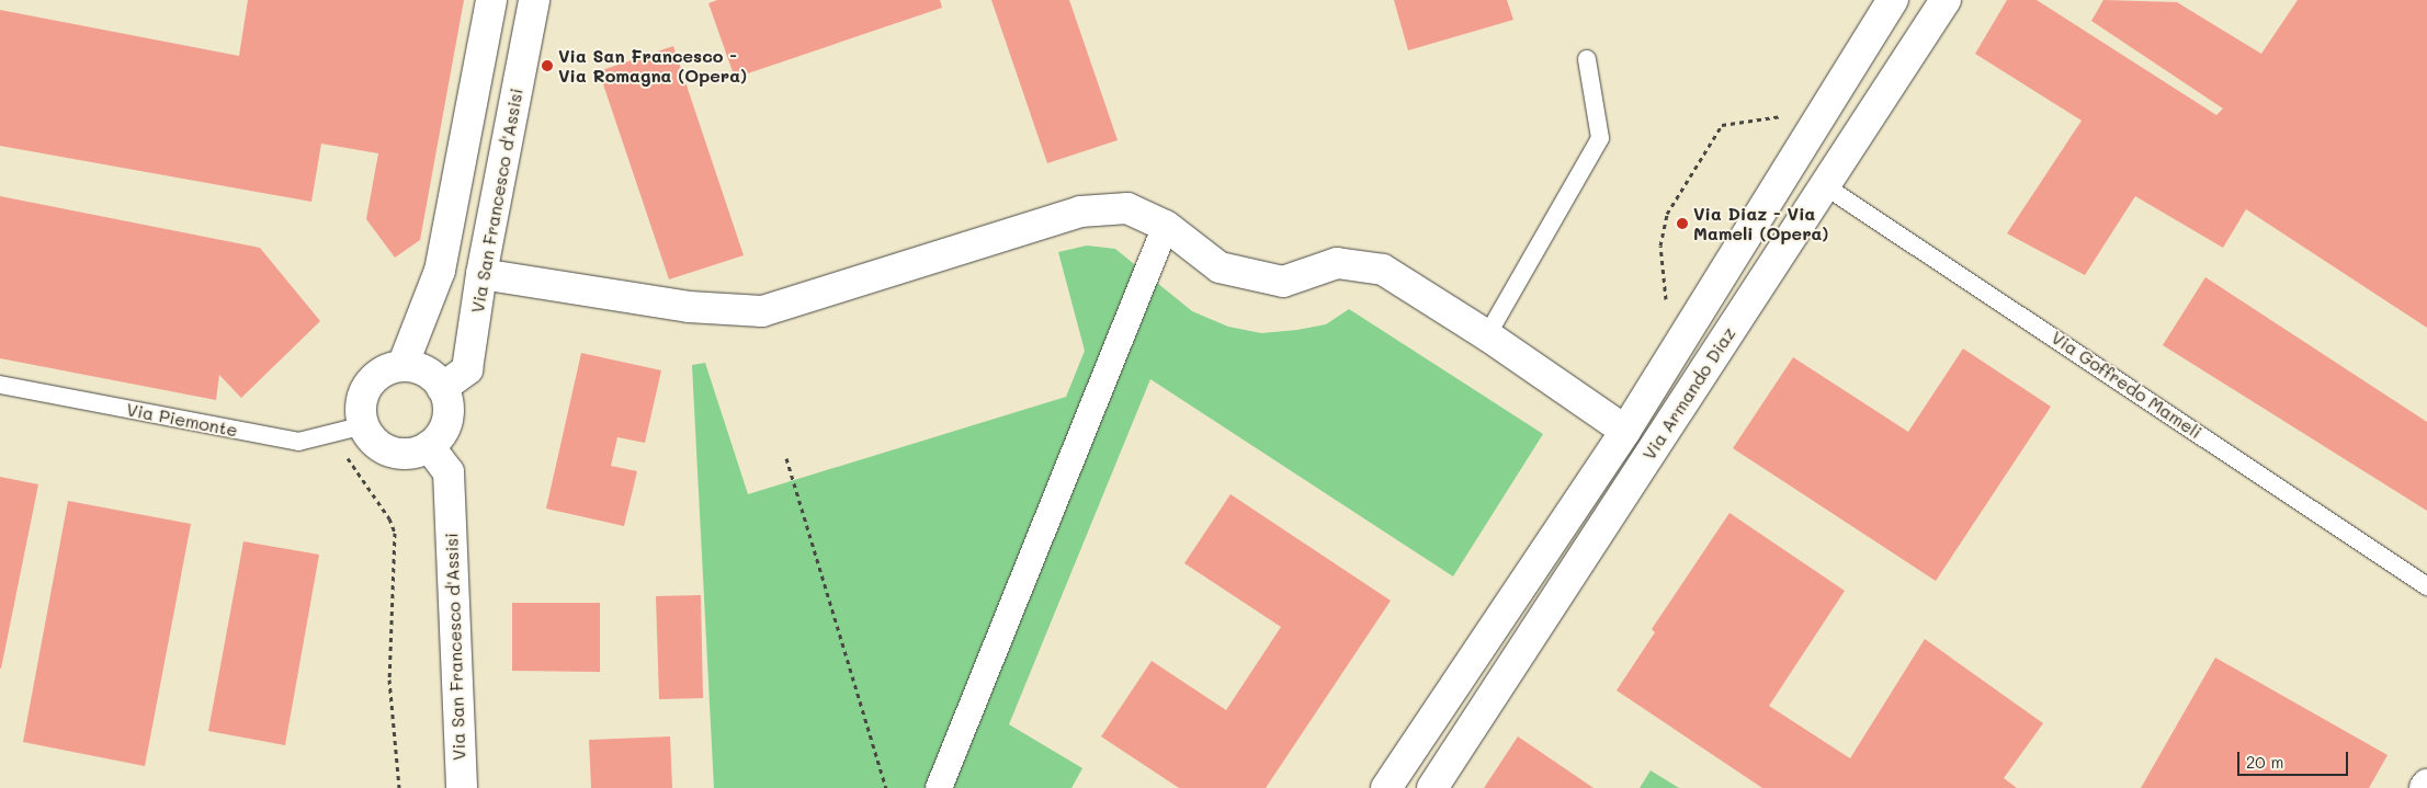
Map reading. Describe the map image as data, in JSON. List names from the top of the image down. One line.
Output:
{"streets":{"street":["Via San Francesco d'Assisi","Via Armando Diaz"],"lane":["Via Goffredo Mameli","Via Piemonte"]},"crossings":[["Via San Francesco d'Assisi","Via Piemonte"],["Via Goffredo Mameli","Via Armando Diaz"]],"places":["Via San Francesco - Via Romagna (Opera)","Via Diaz - Via Mameli (Opera)"],"scale_bar":"20 m"}
